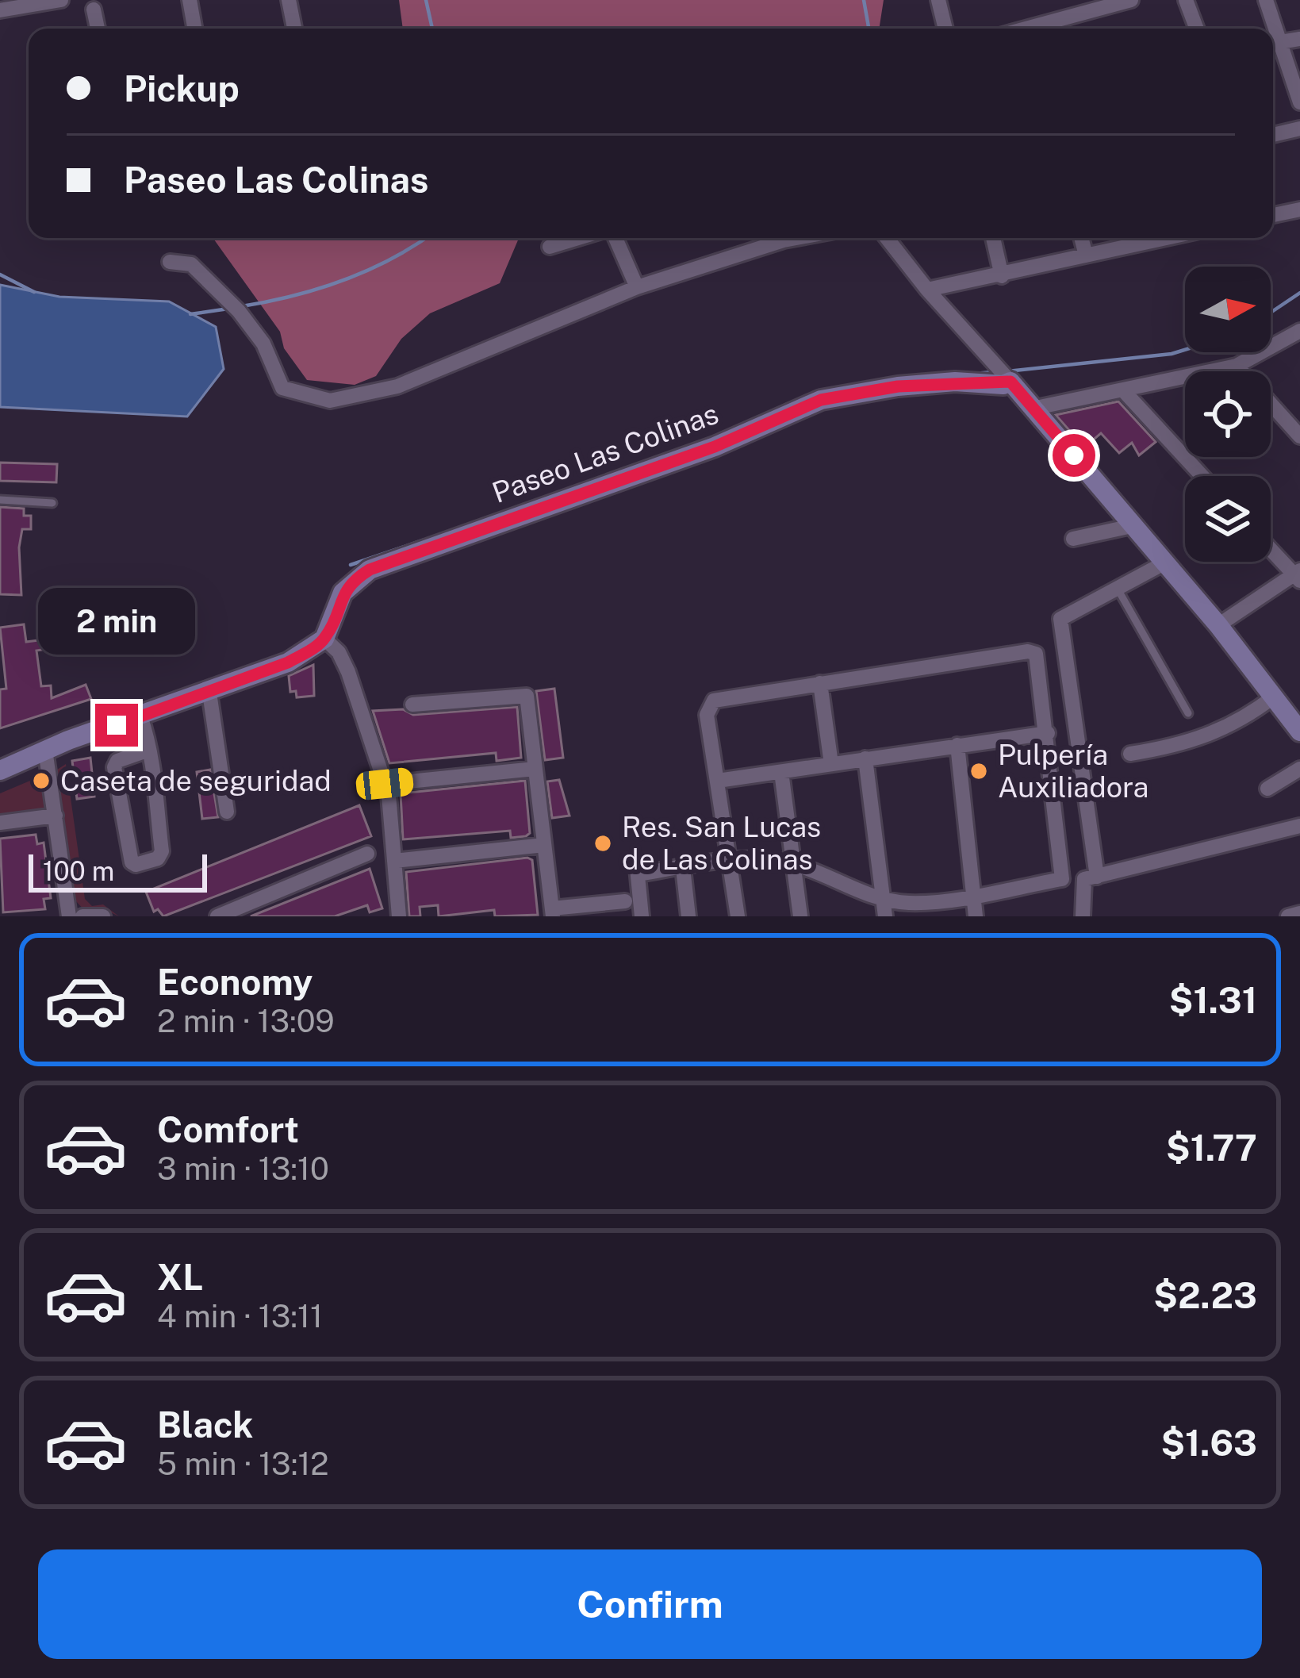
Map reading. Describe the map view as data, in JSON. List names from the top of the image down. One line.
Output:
{"streets":{"street":["Paseo Las Colinas"]},"places":["Pulpería Auxiliadora","Caseta de seguridad","Res. San Lucas de Las Colinas"],"scale_bar":"100 m","north":"right","page":{"banner":["Pickup","Paseo Las Colinas"],"bubble":"2 min","scale":"100 m","list":[{"name":"Economy","note":"2 min · 13:09","value":"$1.31"},{"name":"Comfort","note":"3 min · 13:10","value":"$1.77"},{"name":"XL","note":"4 min · 13:11","value":"$2.23"},{"name":"Black","note":"5 min · 13:12","value":"$1.63"}],"buttons":"Confirm"}}
